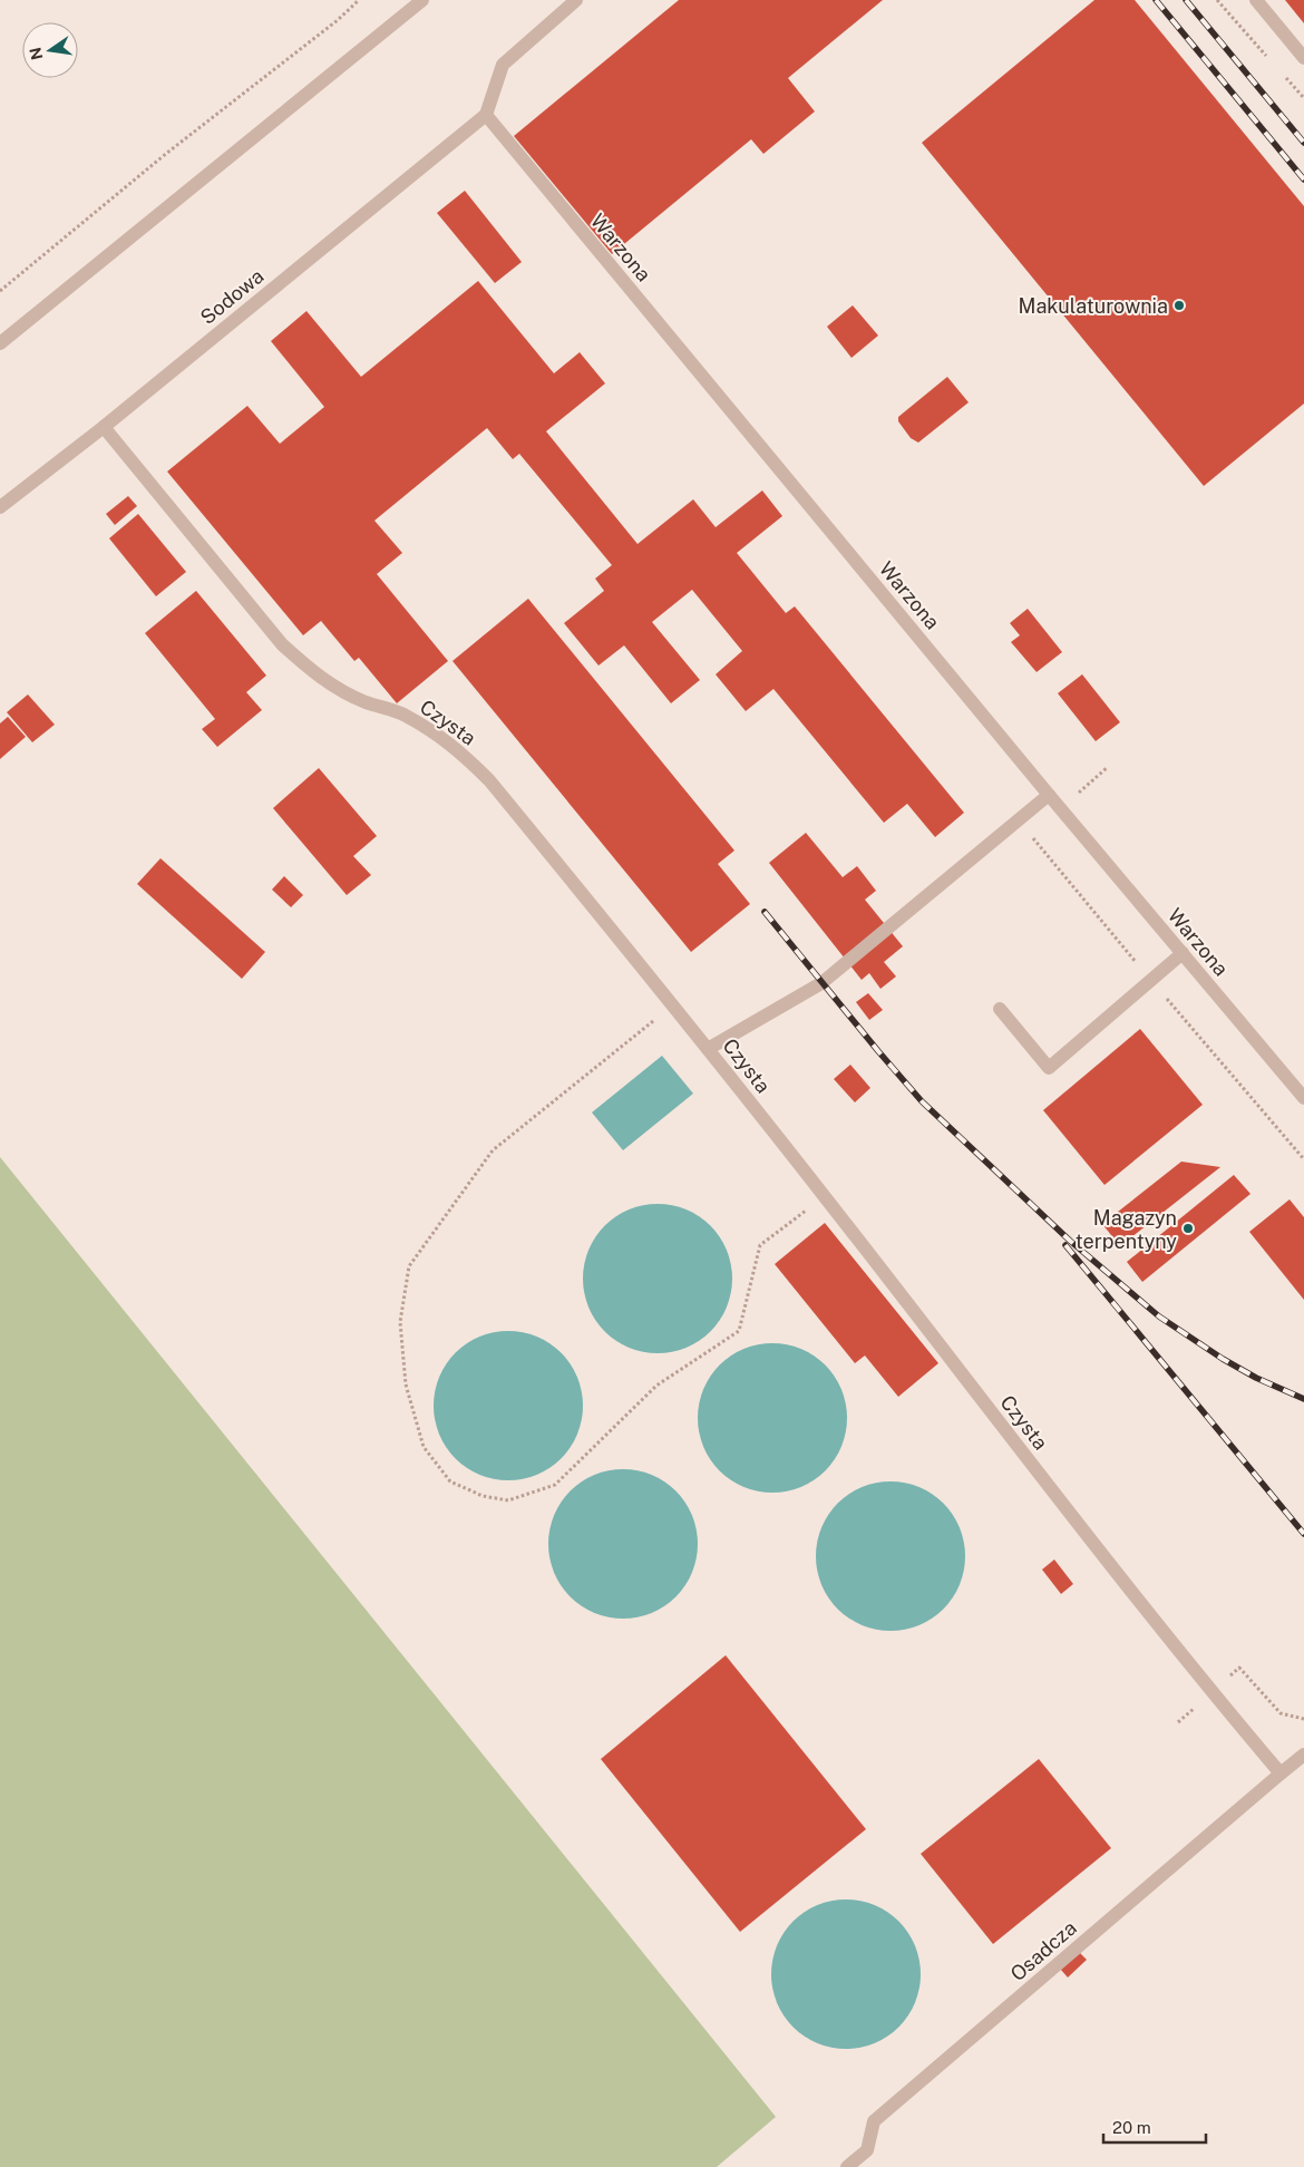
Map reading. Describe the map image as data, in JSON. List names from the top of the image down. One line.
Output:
{"streets":{"lane":["Warzona","Sodowa","Czysta","Osadcza"]},"crossings":[["Warzona","Sodowa"],["Sodowa","Czysta"],["Czysta","Osadcza"]],"places":["Makulaturownia","Magazyn terpentyny"],"scale_bar":"20 m","north":"left"}
